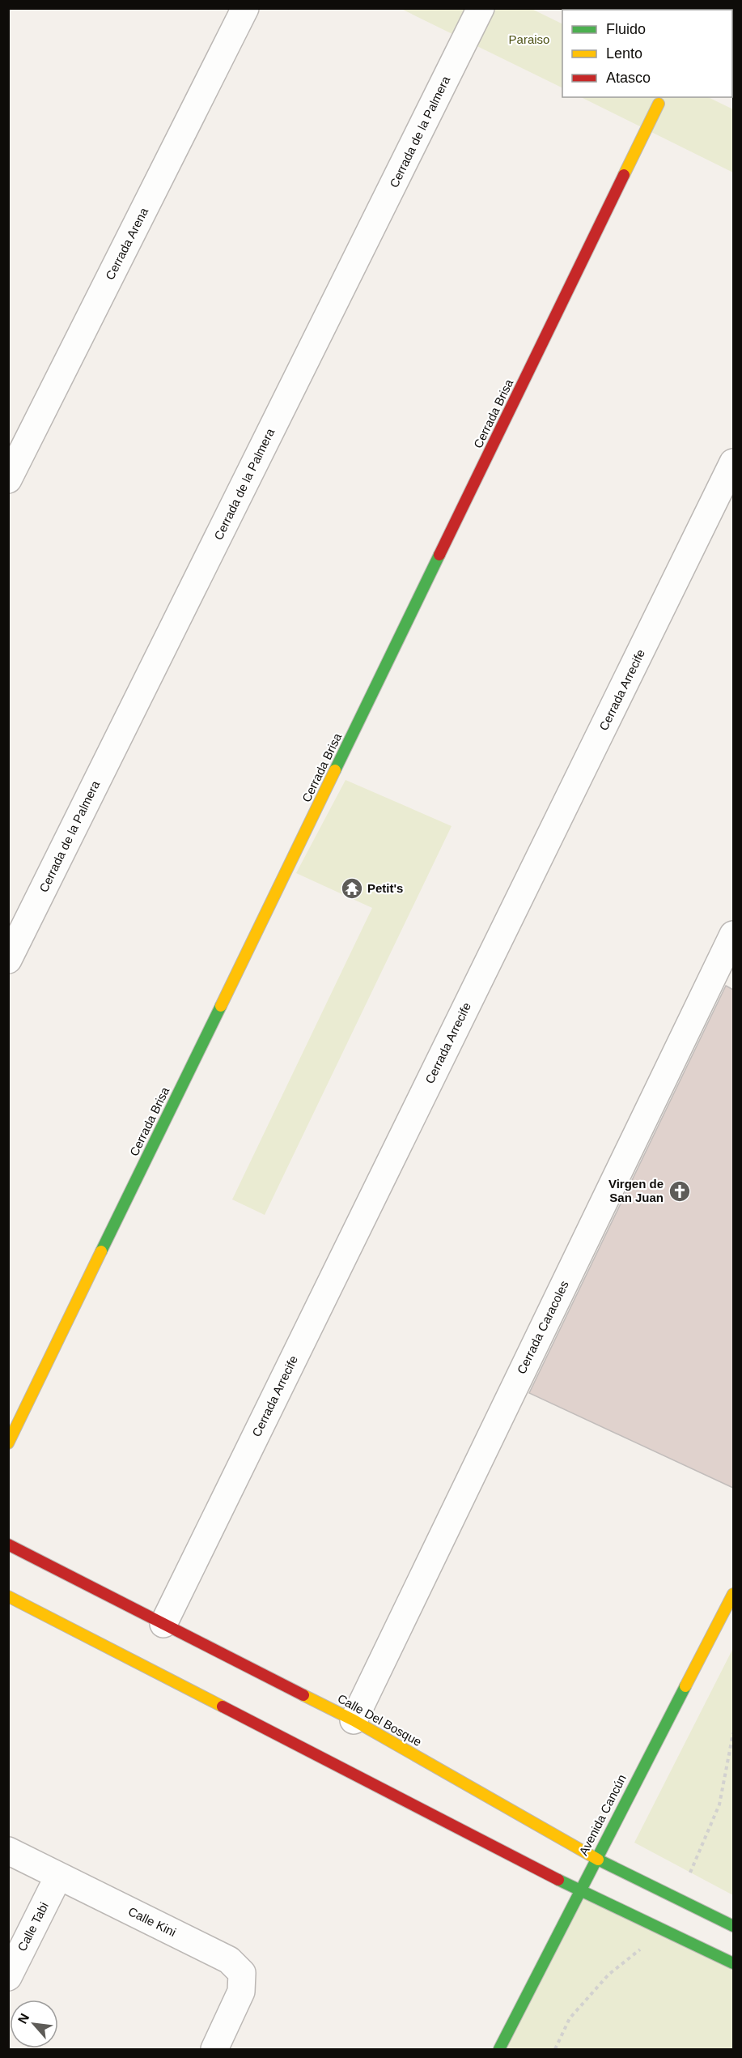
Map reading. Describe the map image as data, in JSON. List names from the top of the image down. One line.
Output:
{"streets":{"street":["Cerrada de la Palmera","Cerrada Arena","Cerrada Brisa","Cerrada Arrecife","Cerrada Caracoles","Calle Del Bosque","Avenida Cancún","Calle Kini","Calle Tabi"]},"crossings":[["Cerrada Arrecife","Calle Del Bosque"],["Cerrada Caracoles","Calle Del Bosque"],["Calle Del Bosque","Avenida Cancún"],["Calle Kini","Calle Tabi"]],"parks":["Paraiso"],"places":{"temple":["Petit's"],"church":["Virgen de San Juan"]},"legend":["Fluido","Lento","Atasco"],"north":"top left"}
